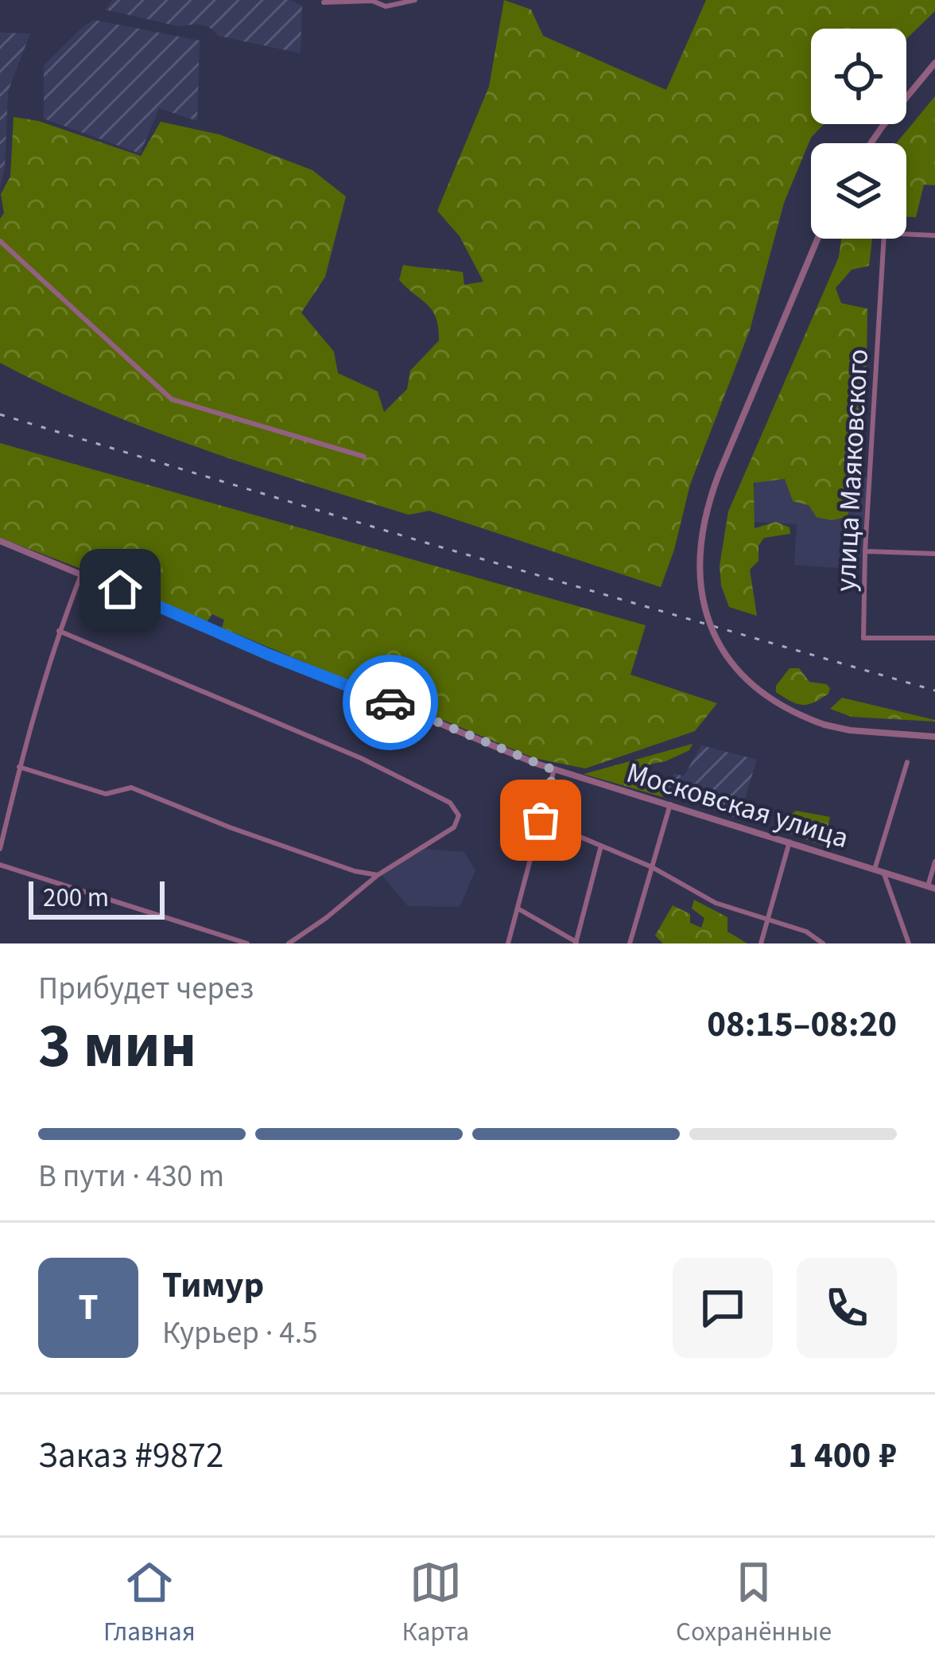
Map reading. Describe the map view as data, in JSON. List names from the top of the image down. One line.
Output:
{"streets":{"street":["улица Маяковского","Московская улица"]},"scale_bar":"200 m","page":{"scale":"200 m","heading":["3 мин","Прибудет через","08:15–08:20"],"panel":["Тимур","Курьер · 4.5","Заказ #9872","1 400 ₽"],"bar":"В пути · 430 m","round":"Т","tabs":["Главная","Карта","Сохранённые"]}}
